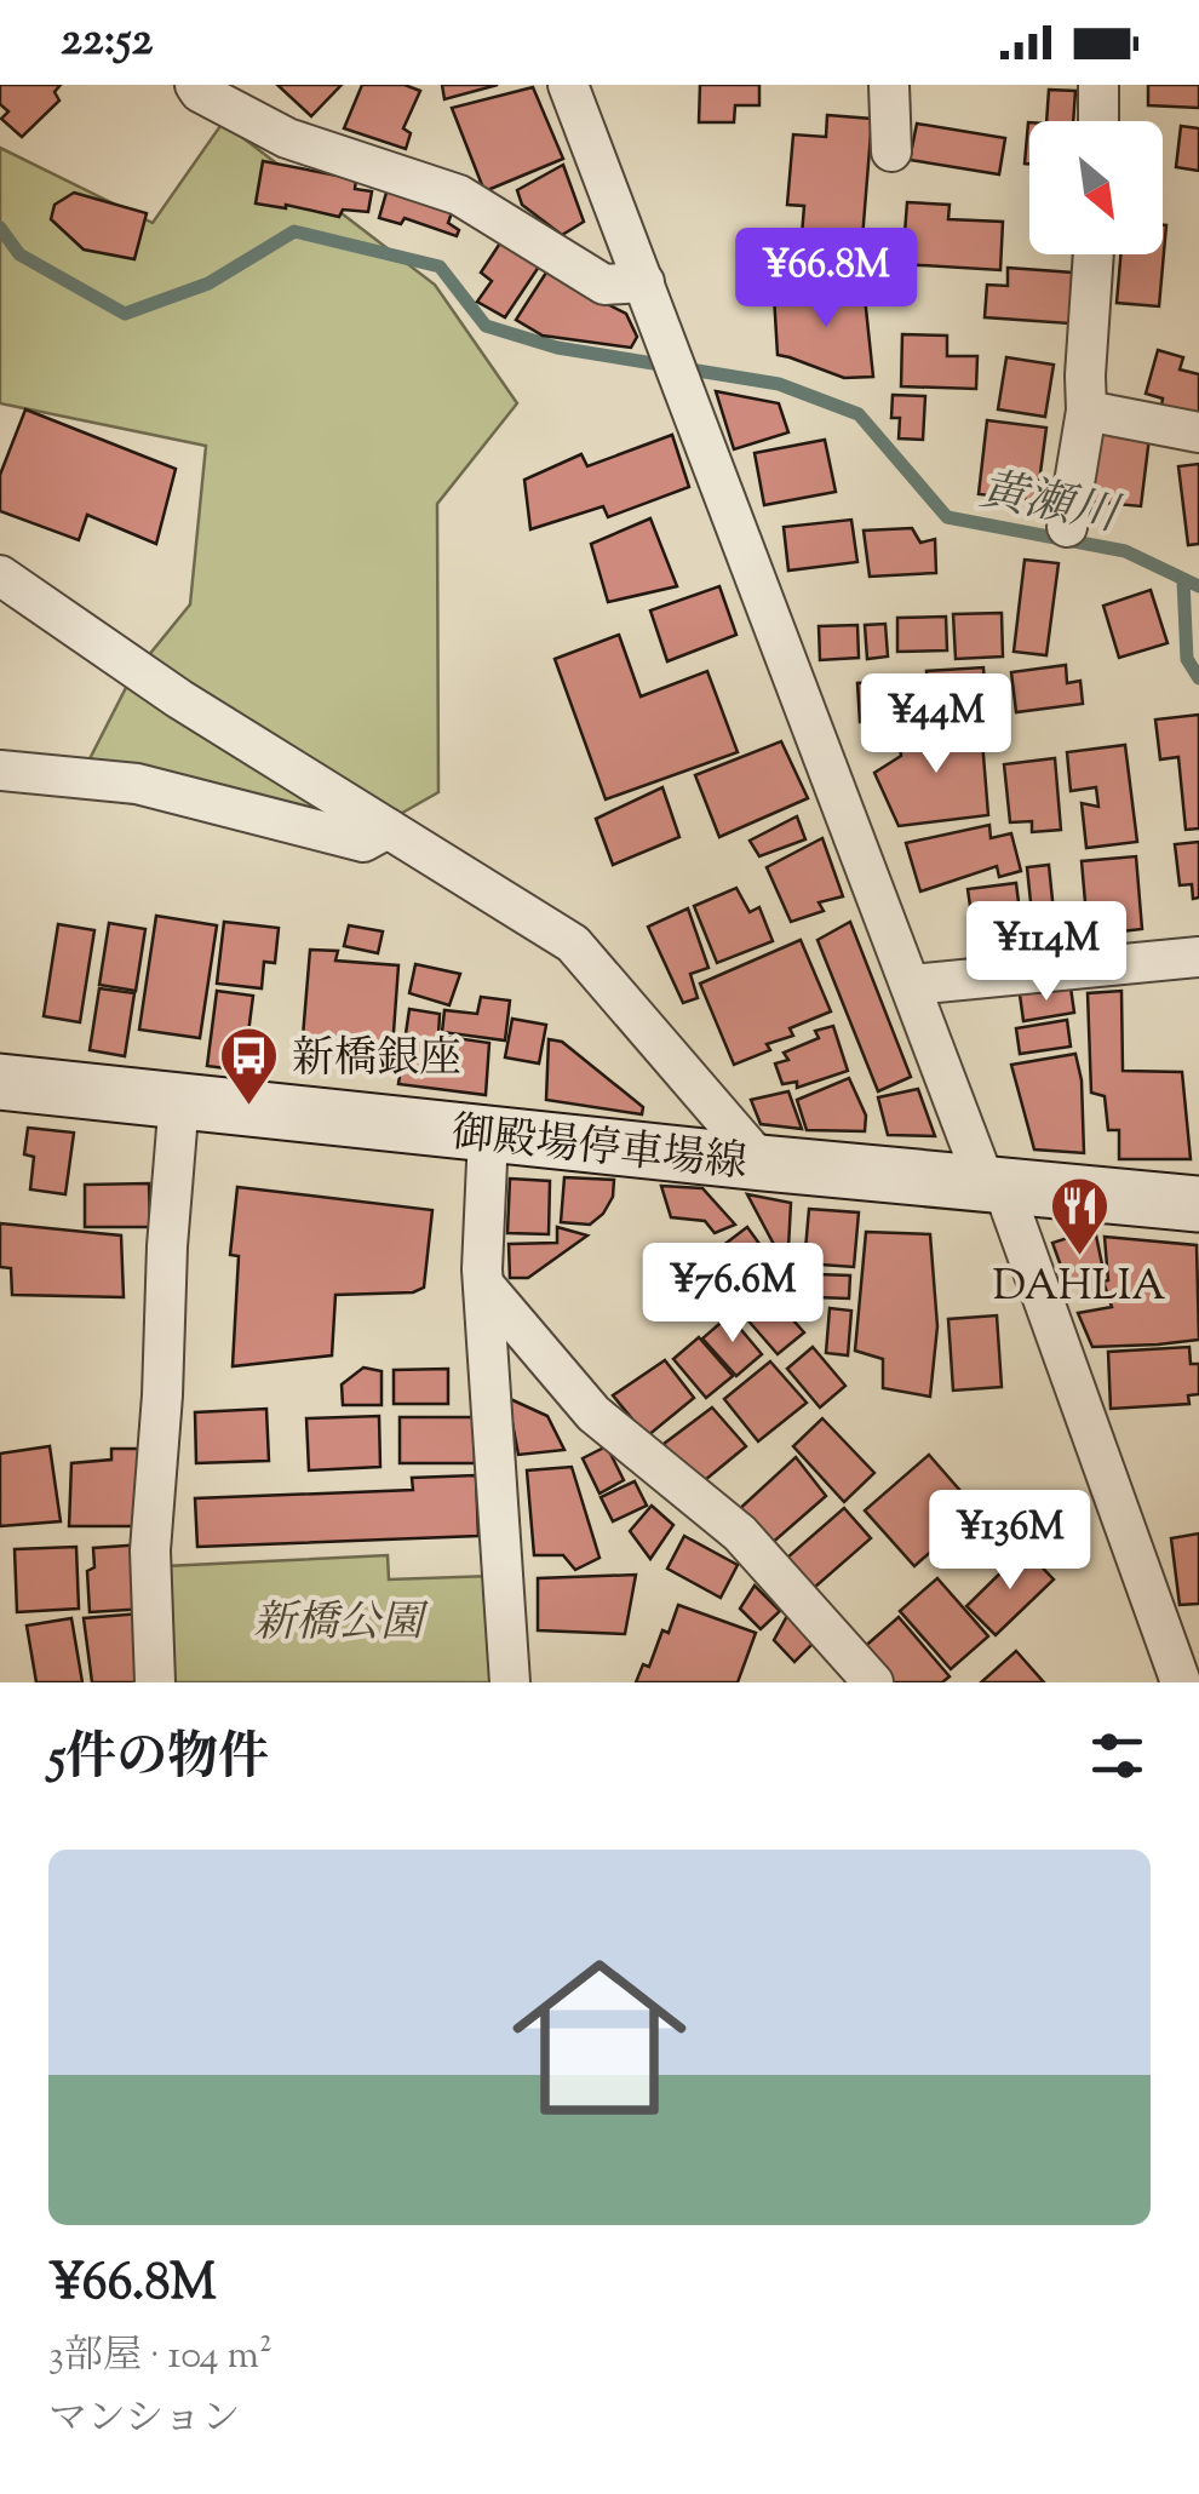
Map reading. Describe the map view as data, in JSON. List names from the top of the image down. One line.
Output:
{"streets":{"main road":["御殿場停車場線"]},"water":["黄瀬川"],"parks":["新橋公園"],"places":{"bus stop":["新橋銀座"],"restaurant":["DAHLIA"]},"north":"bottom right","page":{"status":"22:52","price":["¥66.8M","¥44M","¥114M","¥76.6M","¥136M"],"heading":"5件の物件","list":[{"name":"¥66.8M","note":"3部屋 · 104 m² · マンション"}]}}
